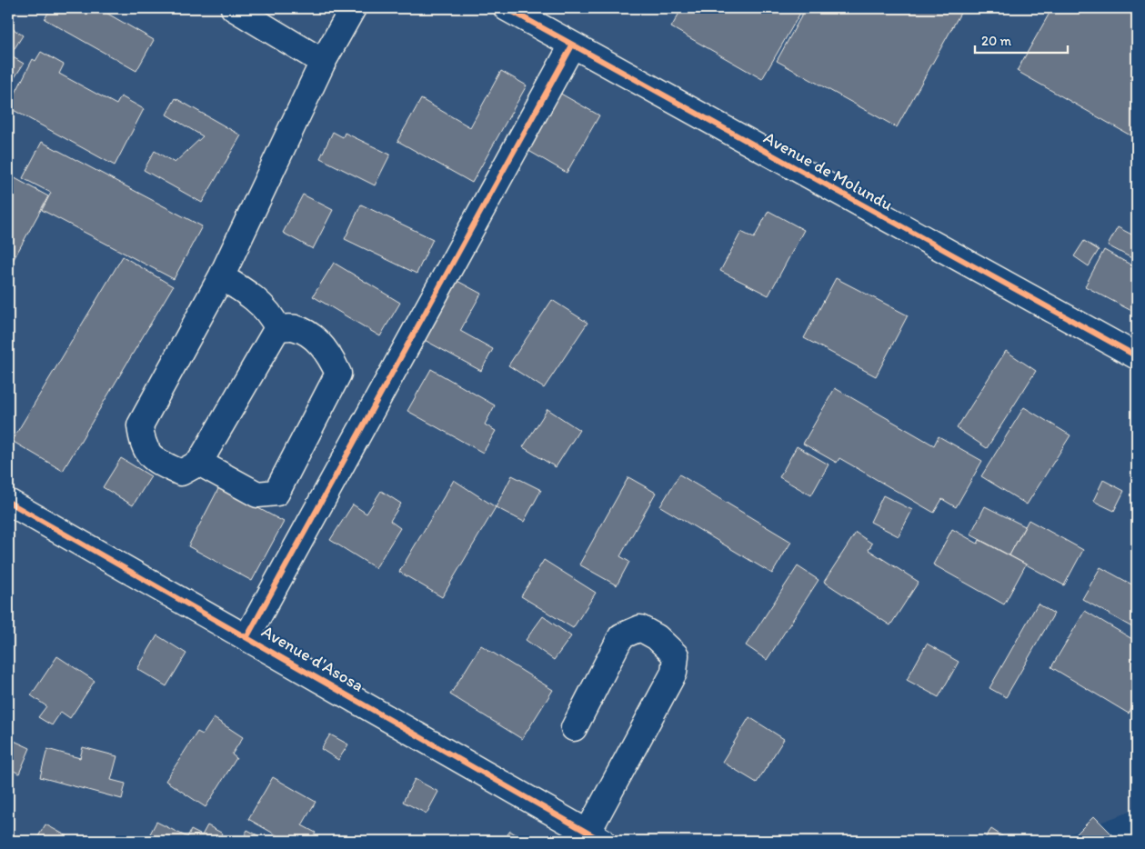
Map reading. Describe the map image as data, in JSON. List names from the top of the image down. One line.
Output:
{"streets":{"street":["Avenue de Molundu","Avenue d'Asosa"]},"scale_bar":"20 m"}
